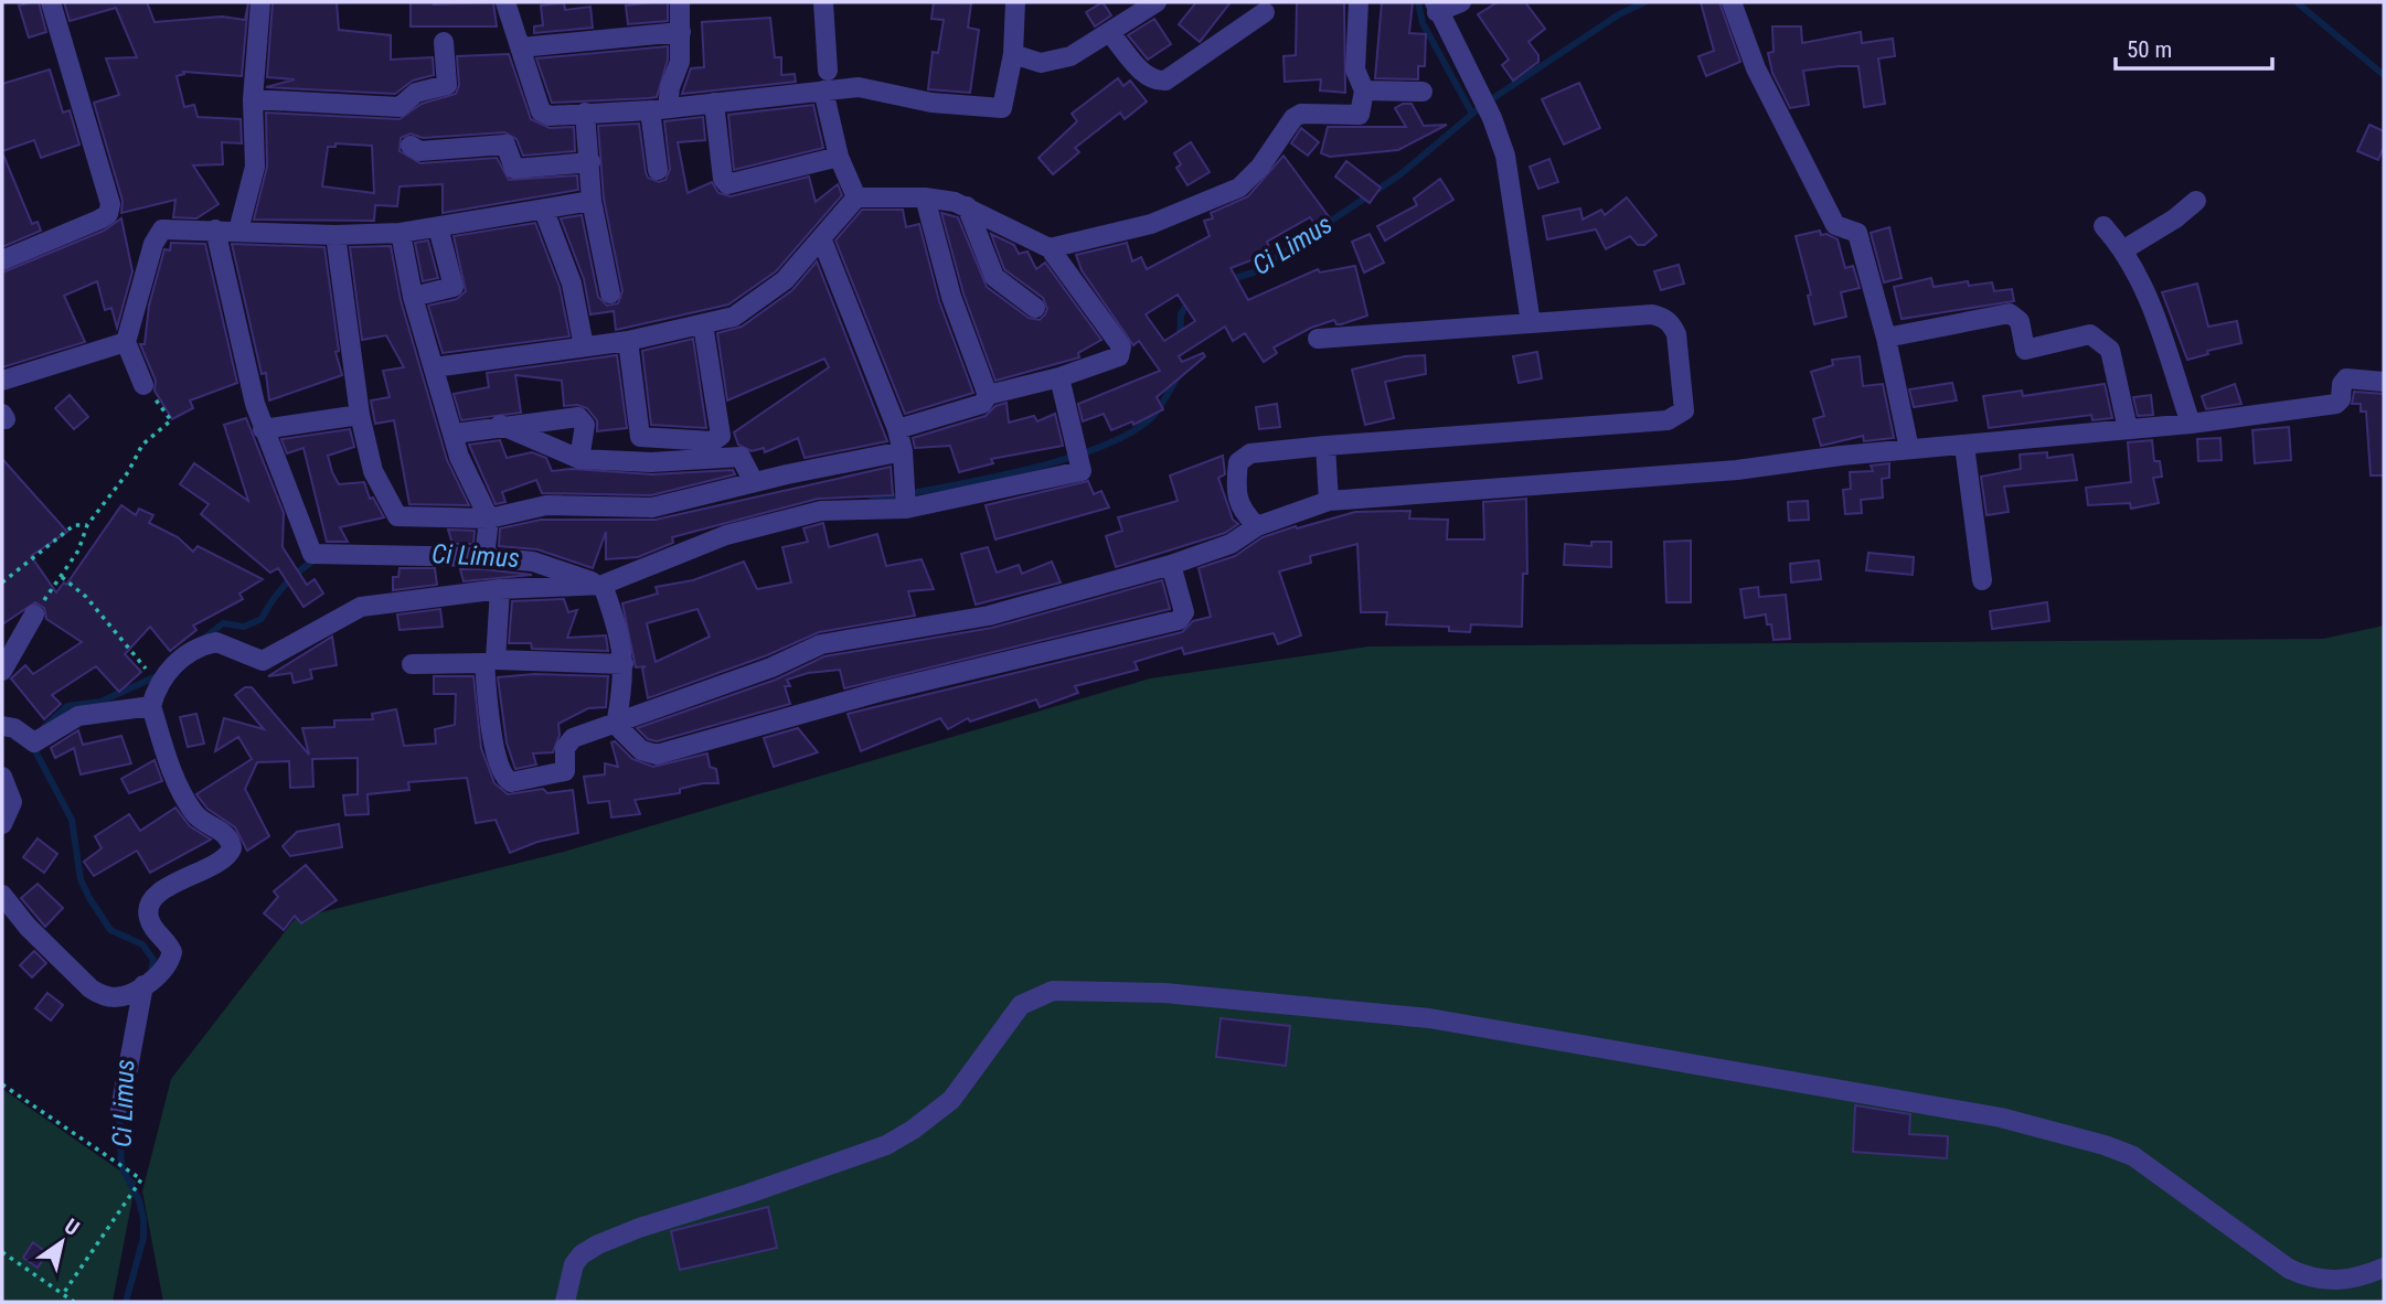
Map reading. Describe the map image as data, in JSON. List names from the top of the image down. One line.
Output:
{"water":["Ci Limus"],"scale_bar":"50 m","north":"top right"}
